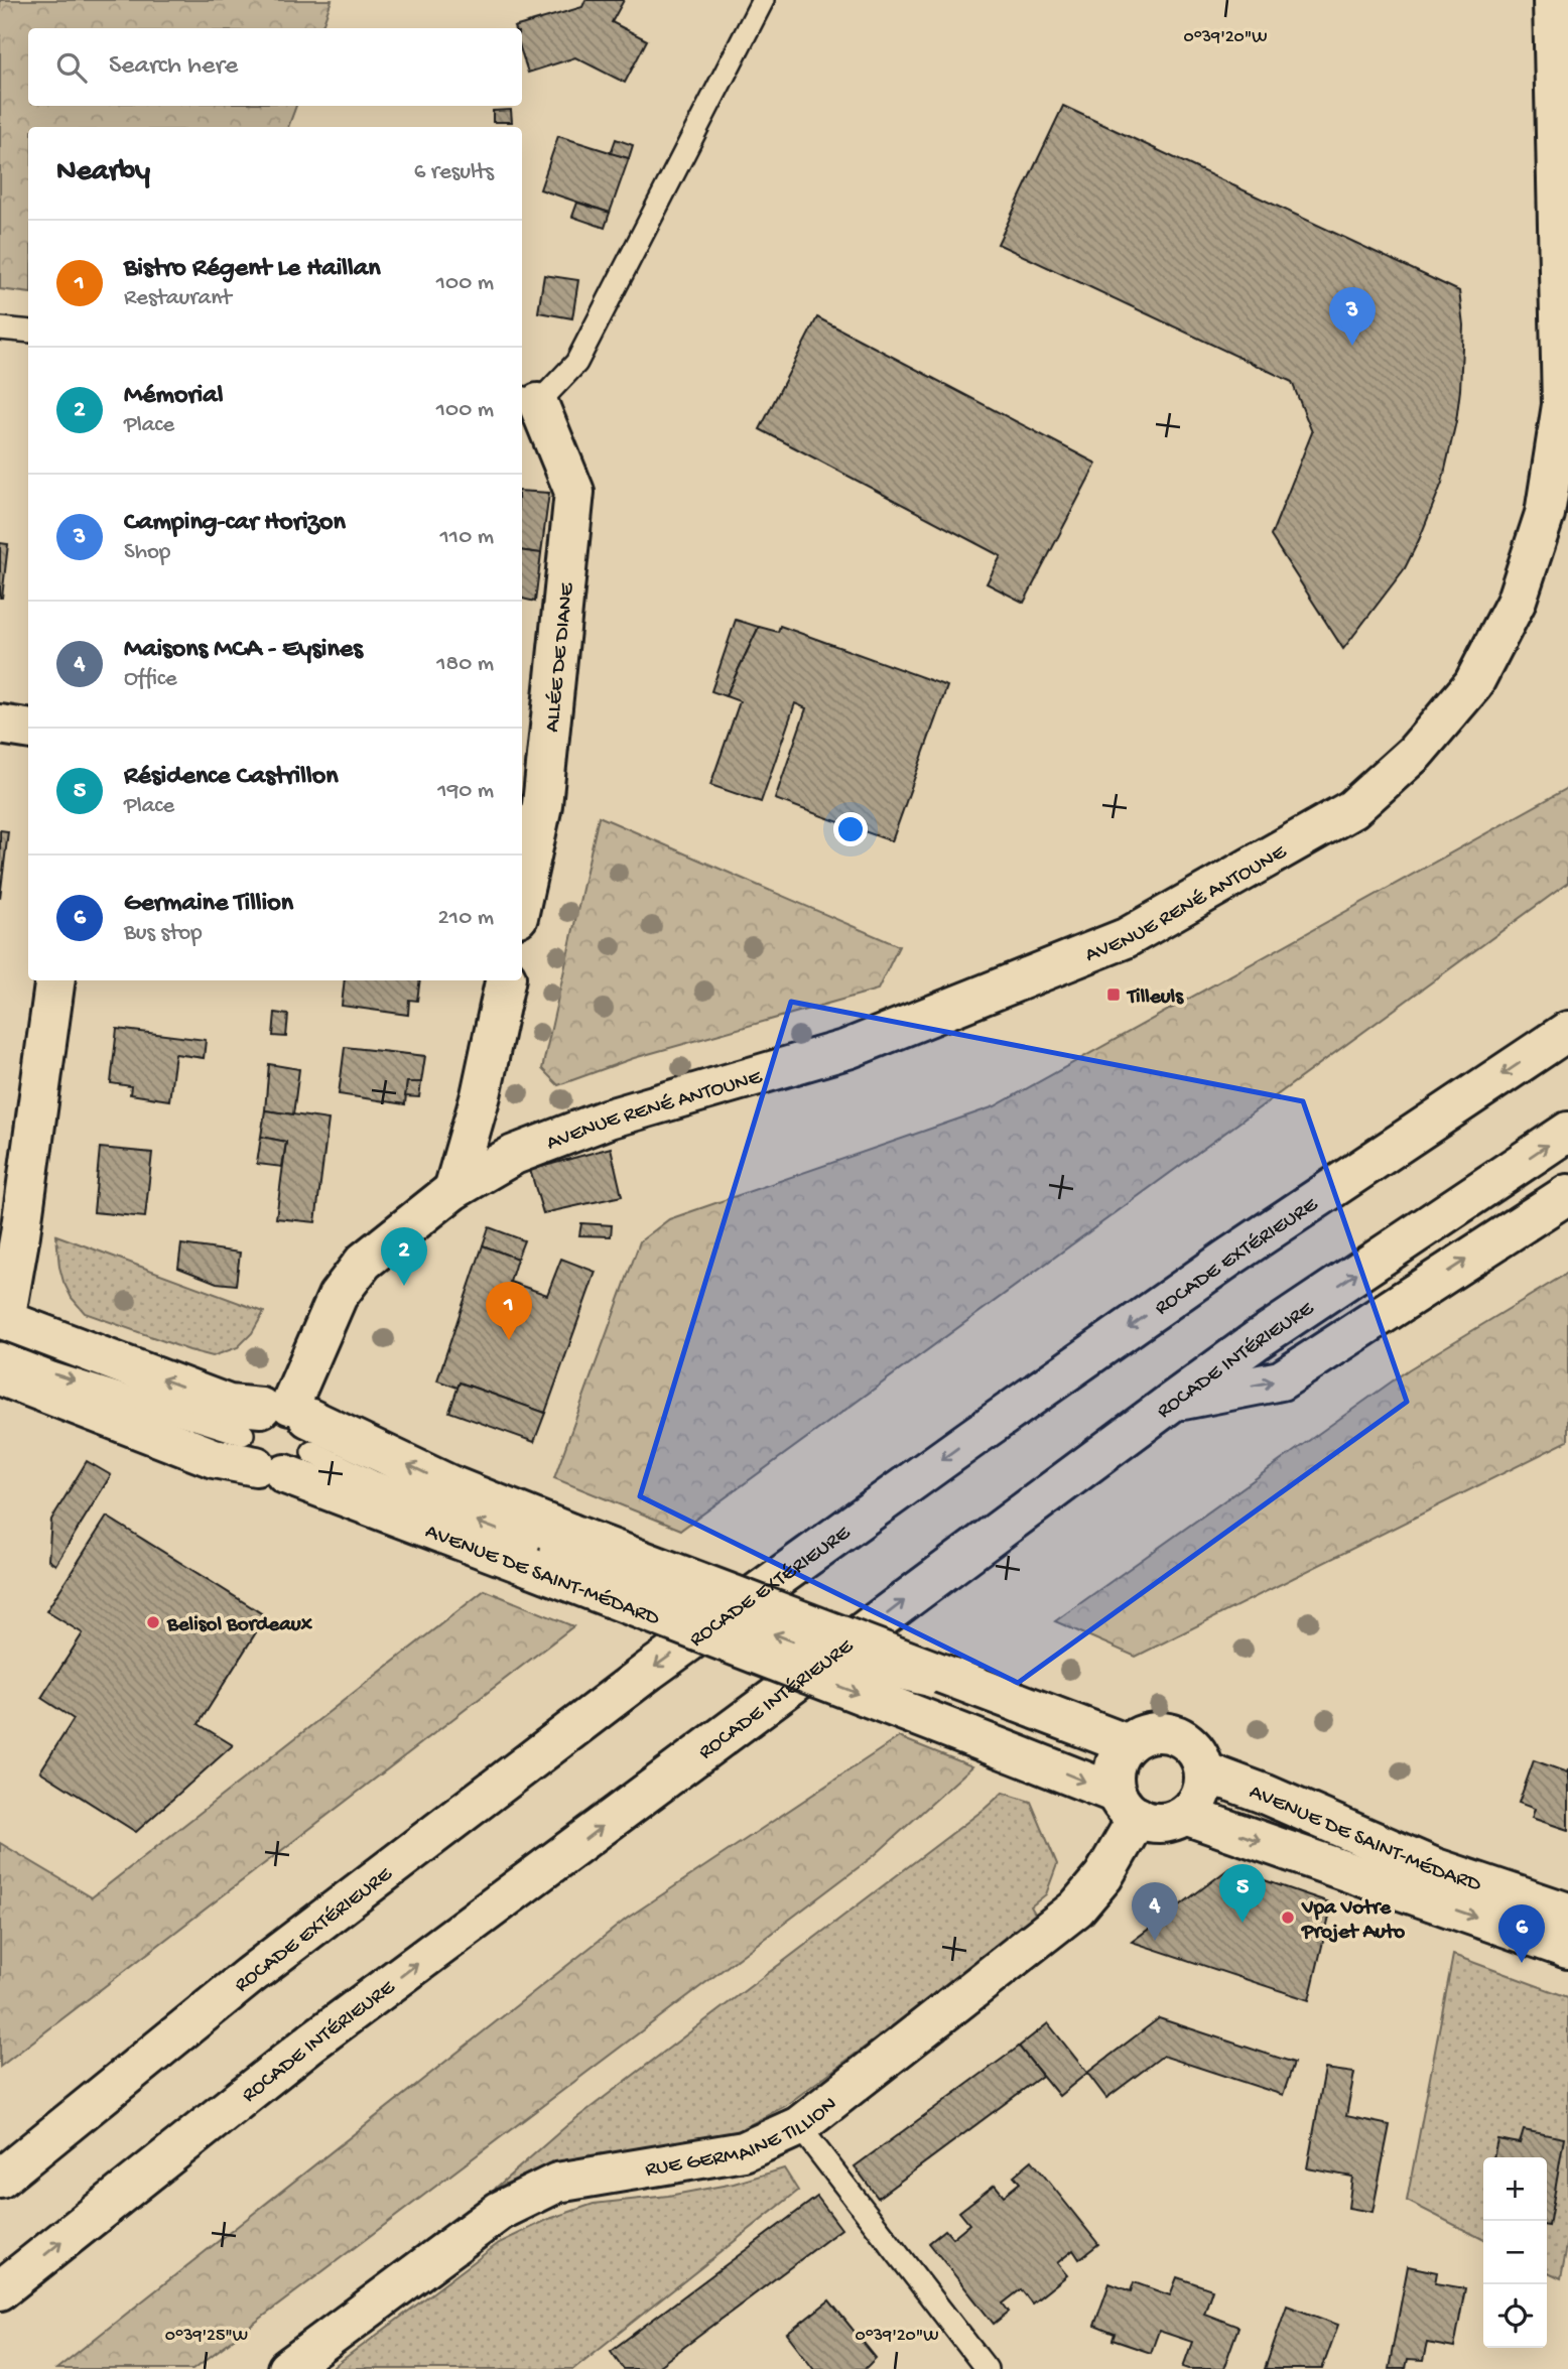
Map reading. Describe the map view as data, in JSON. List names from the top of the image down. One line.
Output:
{"streets":{"main road":["ALLÉE DE DIANE","AVENUE RENÉ ANTOUNE","ROCADE EXTÉRIEURE","ROCADE INTÉRIEURE","AVENUE DE SAINT-MÉDARD","RUE GERMAINE TILLION"]},"crossings":[["AVENUE RENÉ ANTOUNE","AVENUE DE SAINT-MÉDARD"],["AVENUE DE SAINT-MÉDARD","RUE GERMAINE TILLION"]],"one_way":["ROCADE EXTÉRIEURE","ROCADE INTÉRIEURE"],"places":{"transit":["Tilleuls"],"other":["Belisol Bordeaux","Vpa Votre Projet Auto"]},"page":{"search":"Search here","heading":["Nearby","6 results"],"list":[{"mark":"1","name":"Bistro Régent Le Haillan","note":"Restaurant","value":"100 m"},{"mark":"2","name":"Mémorial","note":"Place","value":"100 m"},{"mark":"3","name":"Camping-car Horizon","note":"Shop","value":"110 m"},{"mark":"4","name":"Maisons MCA - Eysines","note":"Office","value":"180 m"},{"mark":"5","name":"Résidence Castrillon","note":"Place","value":"190 m"},{"mark":"6","name":"Germaine Tillion","note":"Bus stop","value":"210 m"}],"pins":["3","2","1","5","4","6"],"map_buttons":["+","−"]},"coordinates":["0°39'20\"W","0°39'25\"W"]}
